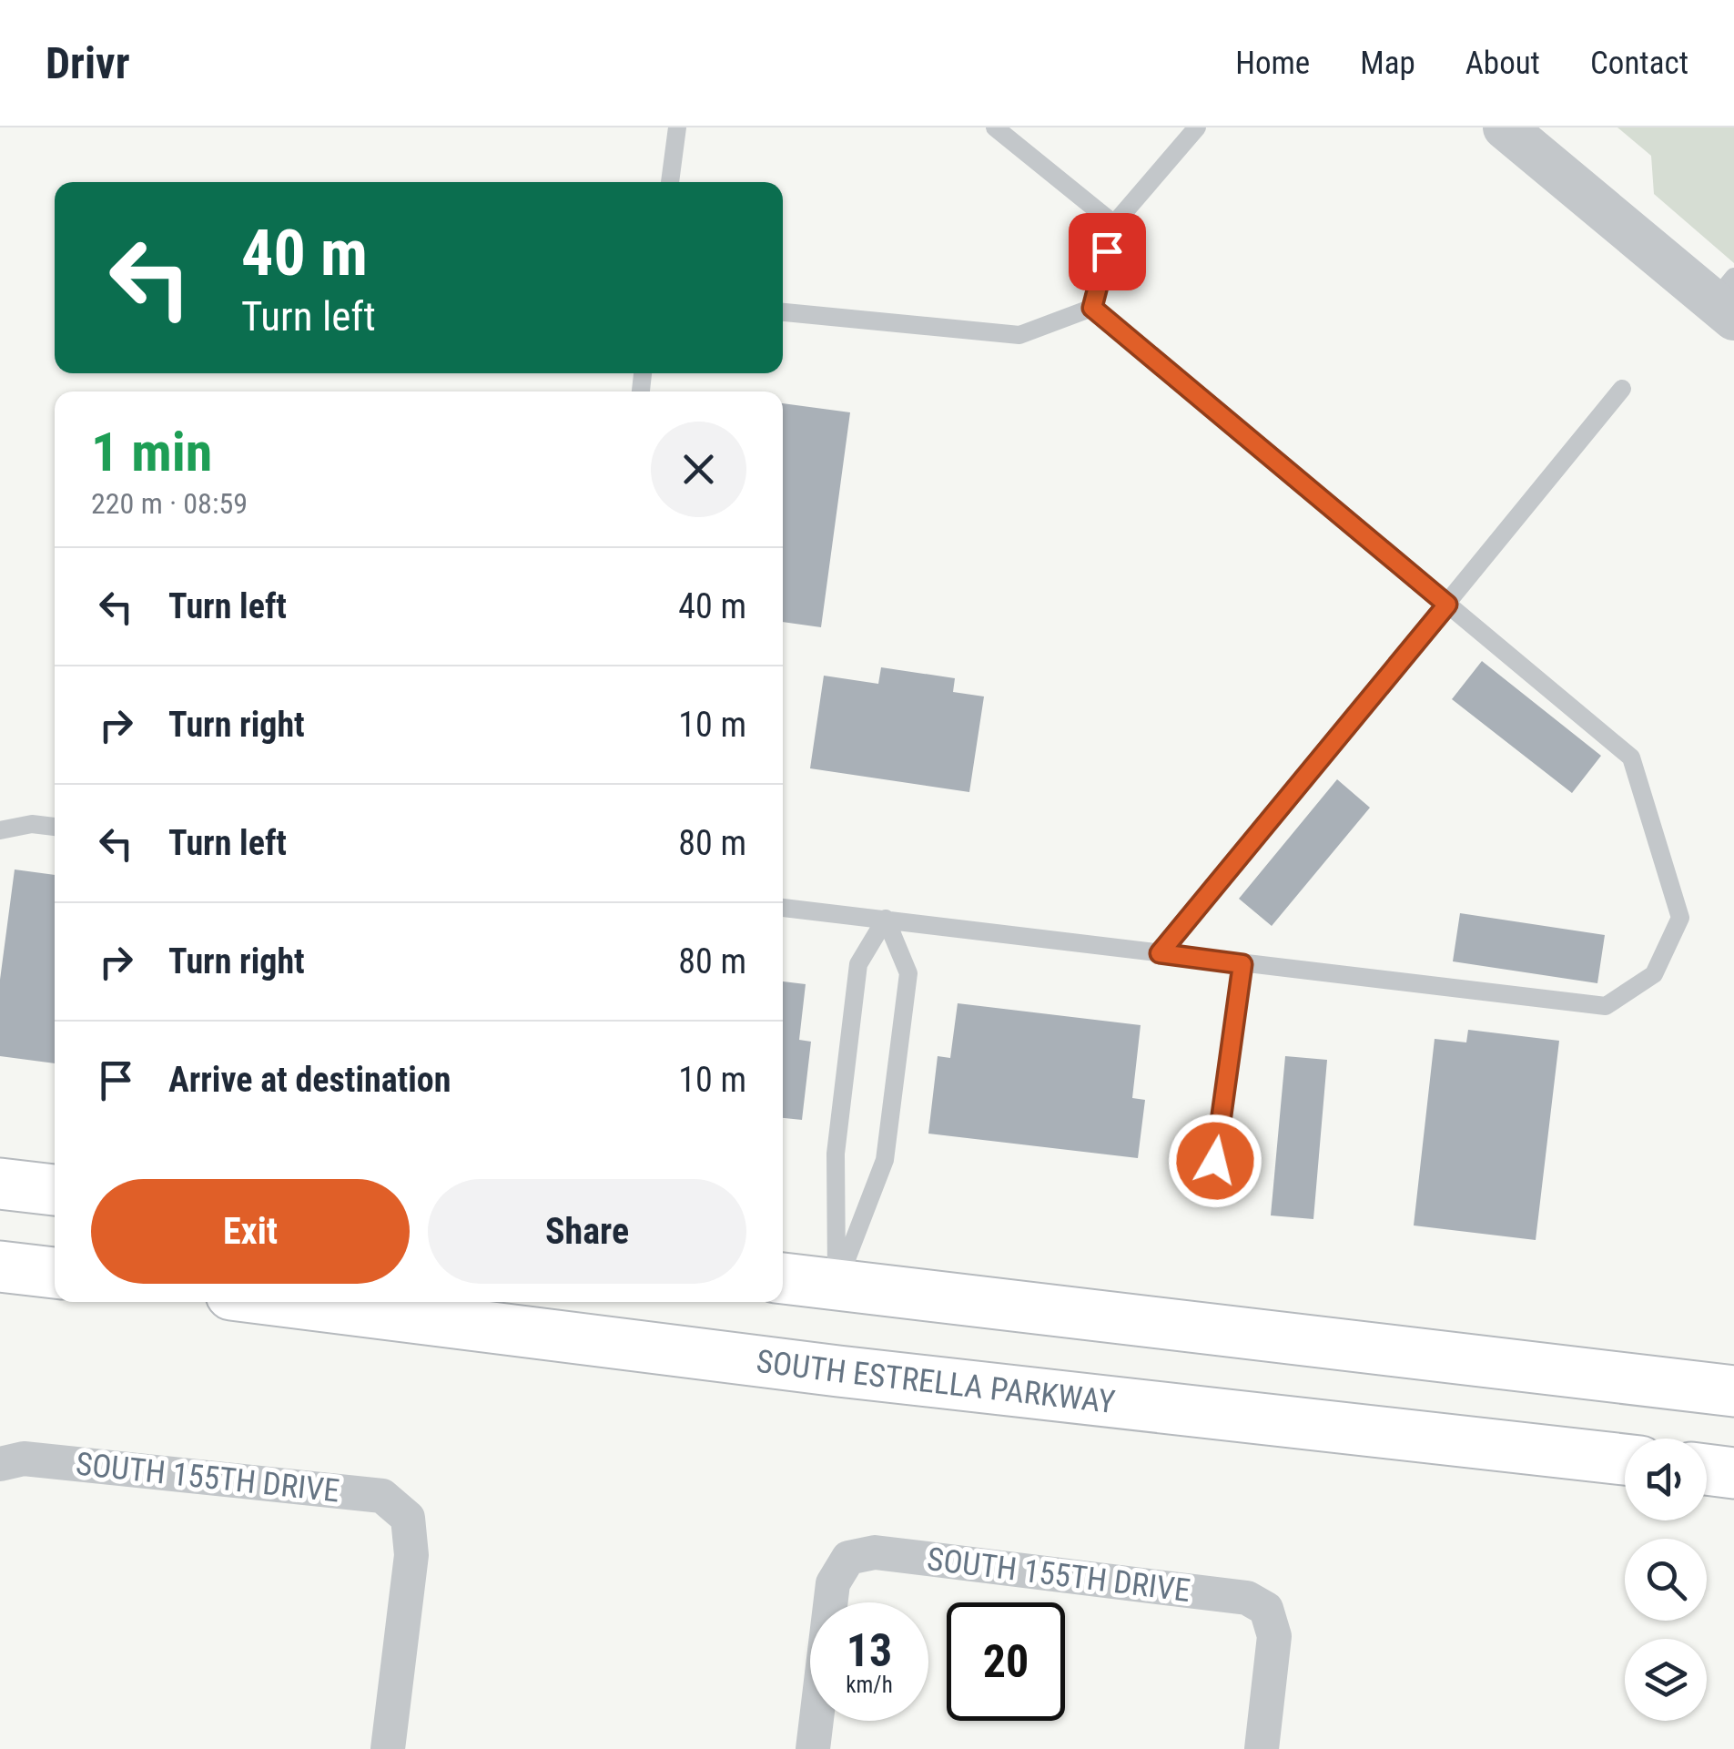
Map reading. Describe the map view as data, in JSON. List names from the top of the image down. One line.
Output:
{"streets":{"main road":["SOUTH ESTRELLA PARKWAY"],"street":["SOUTH 155TH DRIVE"]},"page":{"header":"Drivr","nav":["Home","Map","About","Contact"],"turn":["40 m","Turn left"],"heading":["1 min","220 m · 08:59"],"list":[{"name":"Turn left","value":"40 m"},{"name":"Turn right","value":"10 m"},{"name":"Turn left","value":"80 m"},{"name":"Turn right","value":"80 m"},{"name":"Arrive at destination","value":"10 m"}],"buttons":["Exit","Share"],"speed":"13 km/h","limit":"20"}}
